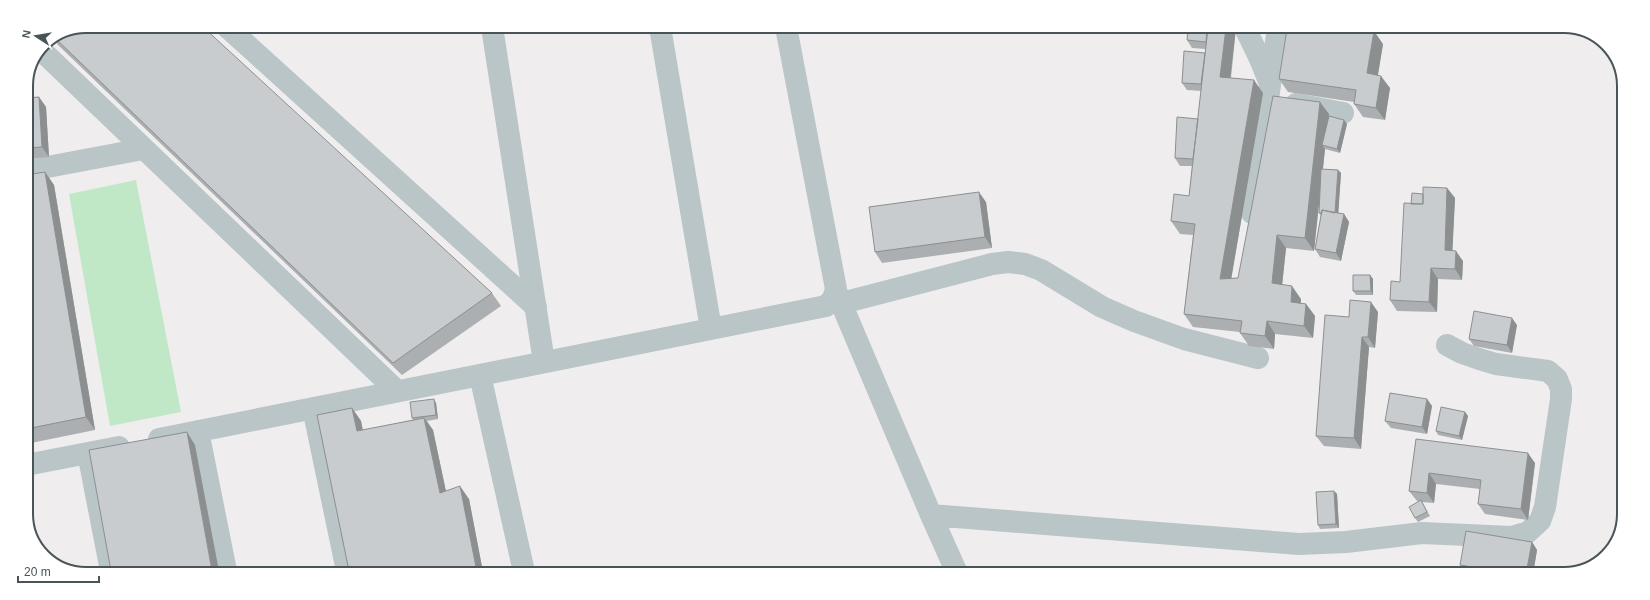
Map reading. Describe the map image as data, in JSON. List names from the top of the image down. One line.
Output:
{"scale_bar":"20 m","north":"left"}
